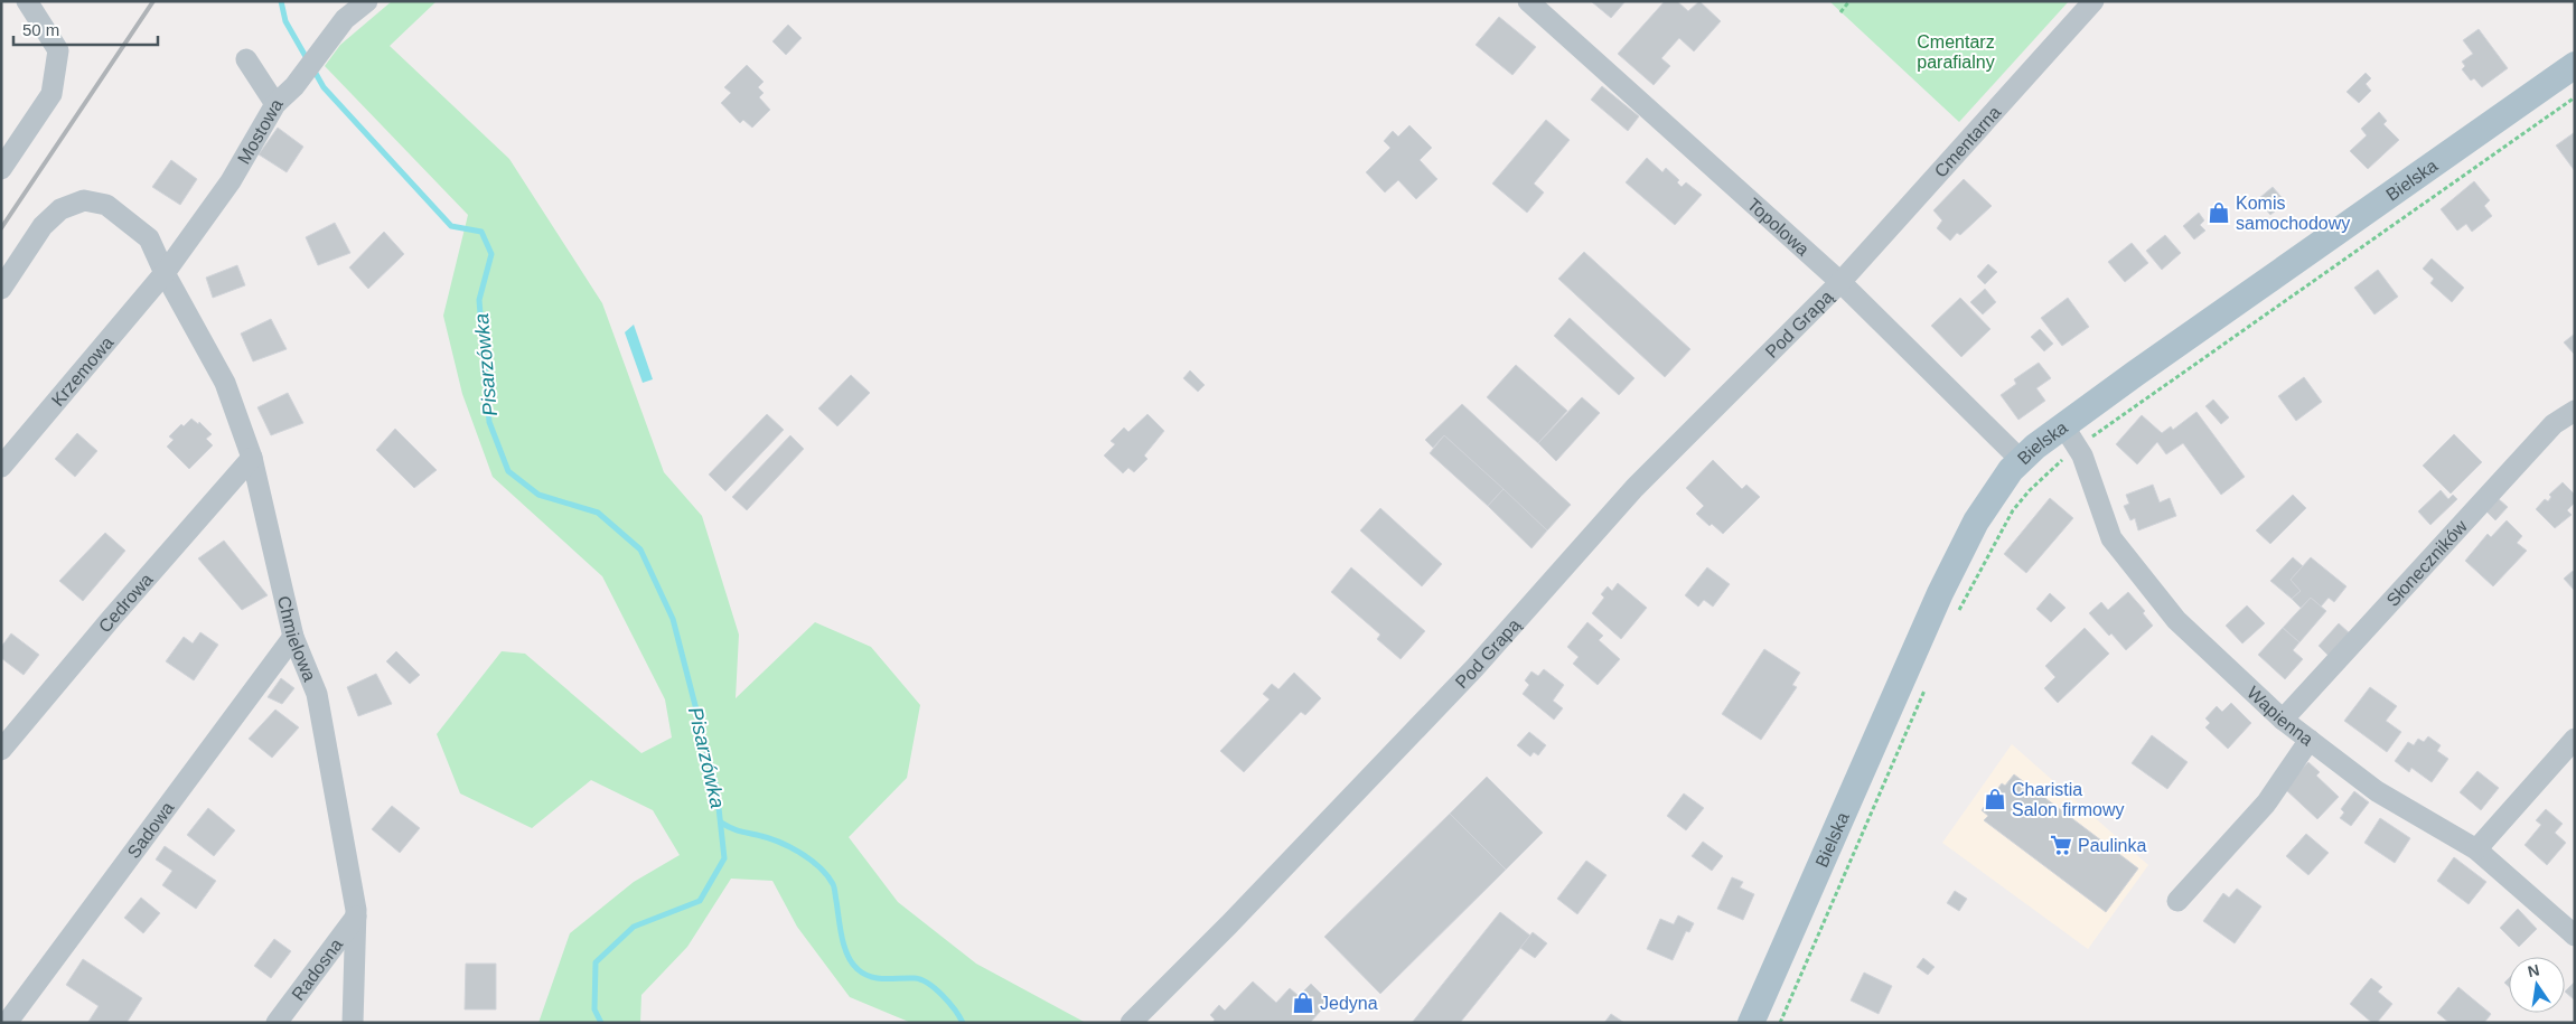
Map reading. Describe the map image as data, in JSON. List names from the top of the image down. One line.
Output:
{"streets":{"main road":["Bielska"],"street":["Mostowa","Cmentarna","Topolowa","Pod Grapą","Krzemowa","Słoneczników","Cedrowa","Chmielowa","Wapienna","Sadowa","Radosna"]},"crossings":[["Mostowa","Krzemowa"],["Mostowa","Chmielowa"],["Cmentarna","Topolowa"],["Cmentarna","Pod Grapą"],["Bielska","Topolowa"],["Bielska","Wapienna"],["Topolowa","Pod Grapą"],["Krzemowa","Chmielowa"],["Słoneczników","Wapienna"],["Cedrowa","Chmielowa"],["Chmielowa","Sadowa"],["Chmielowa","Radosna"]],"water":["Pisarzówka"],"parks":["Cmentarz parafialny"],"places":{"shop":["Komis samochodowy","Charistia Salon firmowy","Jedyna"],"supermarket":["Paulinka"]},"scale_bar":"50 m","north":"top"}
